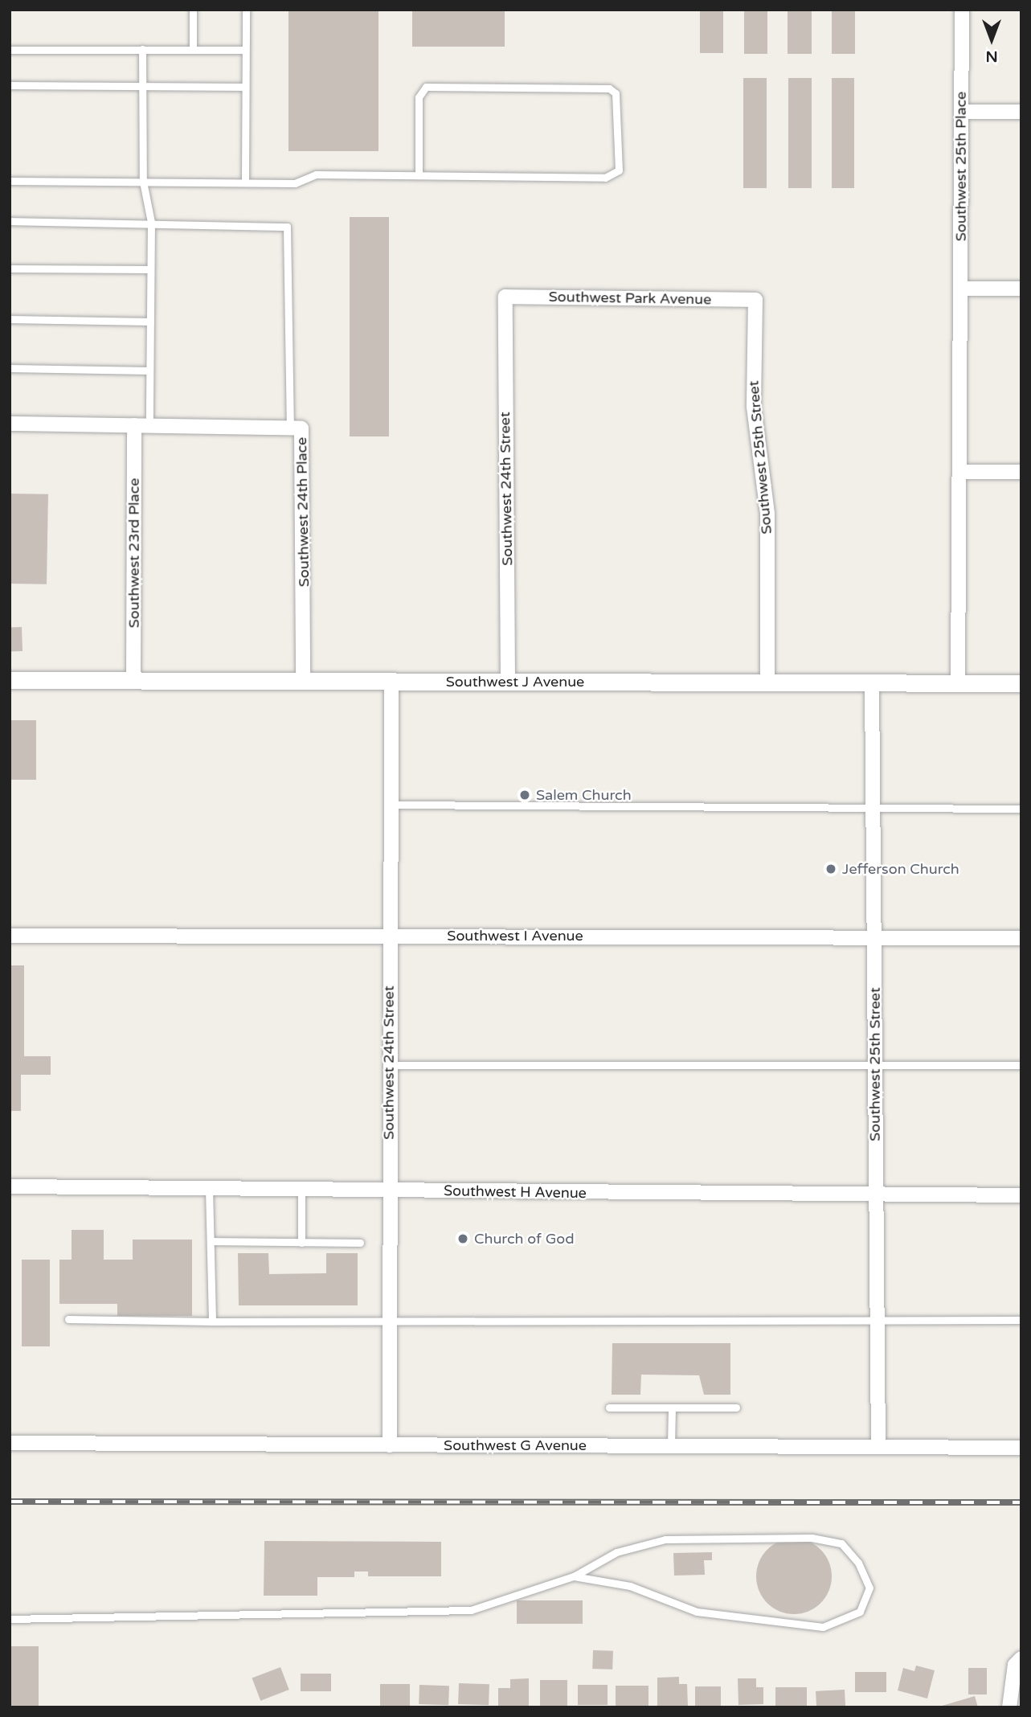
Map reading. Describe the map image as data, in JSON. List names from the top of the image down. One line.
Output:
{"streets":{"street":["Southwest 25th Place","Southwest Park Avenue","Southwest 25th Street","Southwest 24th Street","Southwest 24th Place","Southwest 23rd Place","Southwest J Avenue","Southwest I Avenue","Southwest H Avenue","Southwest G Avenue"]},"crossings":[["Southwest 25th Place","Southwest J Avenue"],["Southwest Park Avenue","Southwest 25th Street"],["Southwest Park Avenue","Southwest 24th Street"],["Southwest 25th Street","Southwest J Avenue"],["Southwest 25th Street","Southwest I Avenue"],["Southwest 25th Street","Southwest H Avenue"],["Southwest 25th Street","Southwest G Avenue"],["Southwest 24th Street","Southwest J Avenue"],["Southwest 24th Street","Southwest I Avenue"],["Southwest 24th Street","Southwest H Avenue"],["Southwest 24th Street","Southwest G Avenue"],["Southwest 24th Place","Southwest 23rd Place"],["Southwest 24th Place","Southwest J Avenue"],["Southwest 23rd Place","Southwest J Avenue"]],"places":["Salem Church","Jefferson Church","Church of God"],"north":"bottom"}
